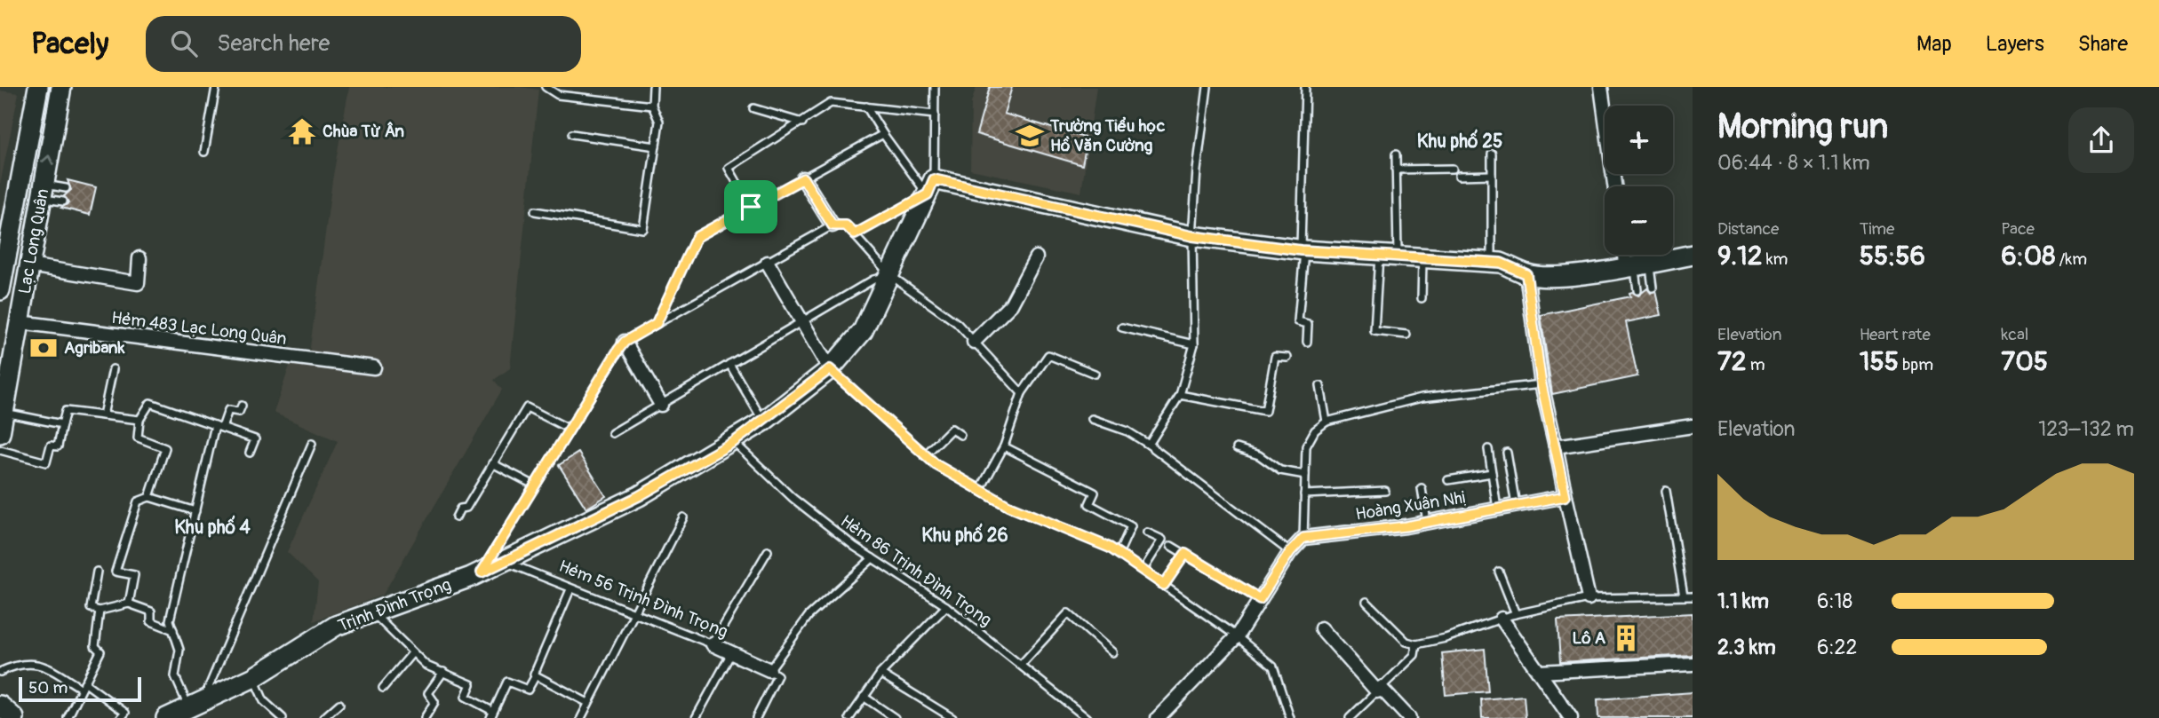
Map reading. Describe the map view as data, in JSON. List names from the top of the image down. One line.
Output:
{"streets":{"street":["Lạc Long Quân","Hẻm 483 Lạc Long Quân","Hoàng Xuân Nhị","Hẻm 56 Trịnh Đình Trọng","Trịnh Đình Trọng"],"lane":["Hẻm 86 Trịnh Đình Trọng"]},"crossings":[["Lạc Long Quân","Hẻm 483 Lạc Long Quân"],["Hẻm 86 Trịnh Đình Trọng","Trịnh Đình Trọng"],["Hẻm 56 Trịnh Đình Trọng","Trịnh Đình Trọng"]],"districts":["Khu phố 25","Khu phố 4","Khu phố 26"],"places":{"temple":["Chùa Từ Ân"],"school or university":["Trường Tiểu học Hồ Văn Cường"],"bank":["Agribank"],"building":["Lô A"]},"scale_bar":"50 m","page":{"header":"Pacely","search":"Search here","nav":["Map","Layers","Share"],"heading":["Morning run","06:44 · 8 × 1.1 km"],"map_buttons":["+","−"],"stats":[["Distance","9.12 km"],["Time","55:56"],["Pace","6:08 /km"],["Elevation","72 m"],["Heart rate","155 bpm"],["kcal","705"]],"chart":["Elevation","123–132 m"],"list":[{"name":"1.1 km","note":"6:18"},{"name":"2.3 km","note":"6:22"}],"scale":"50 m"}}
